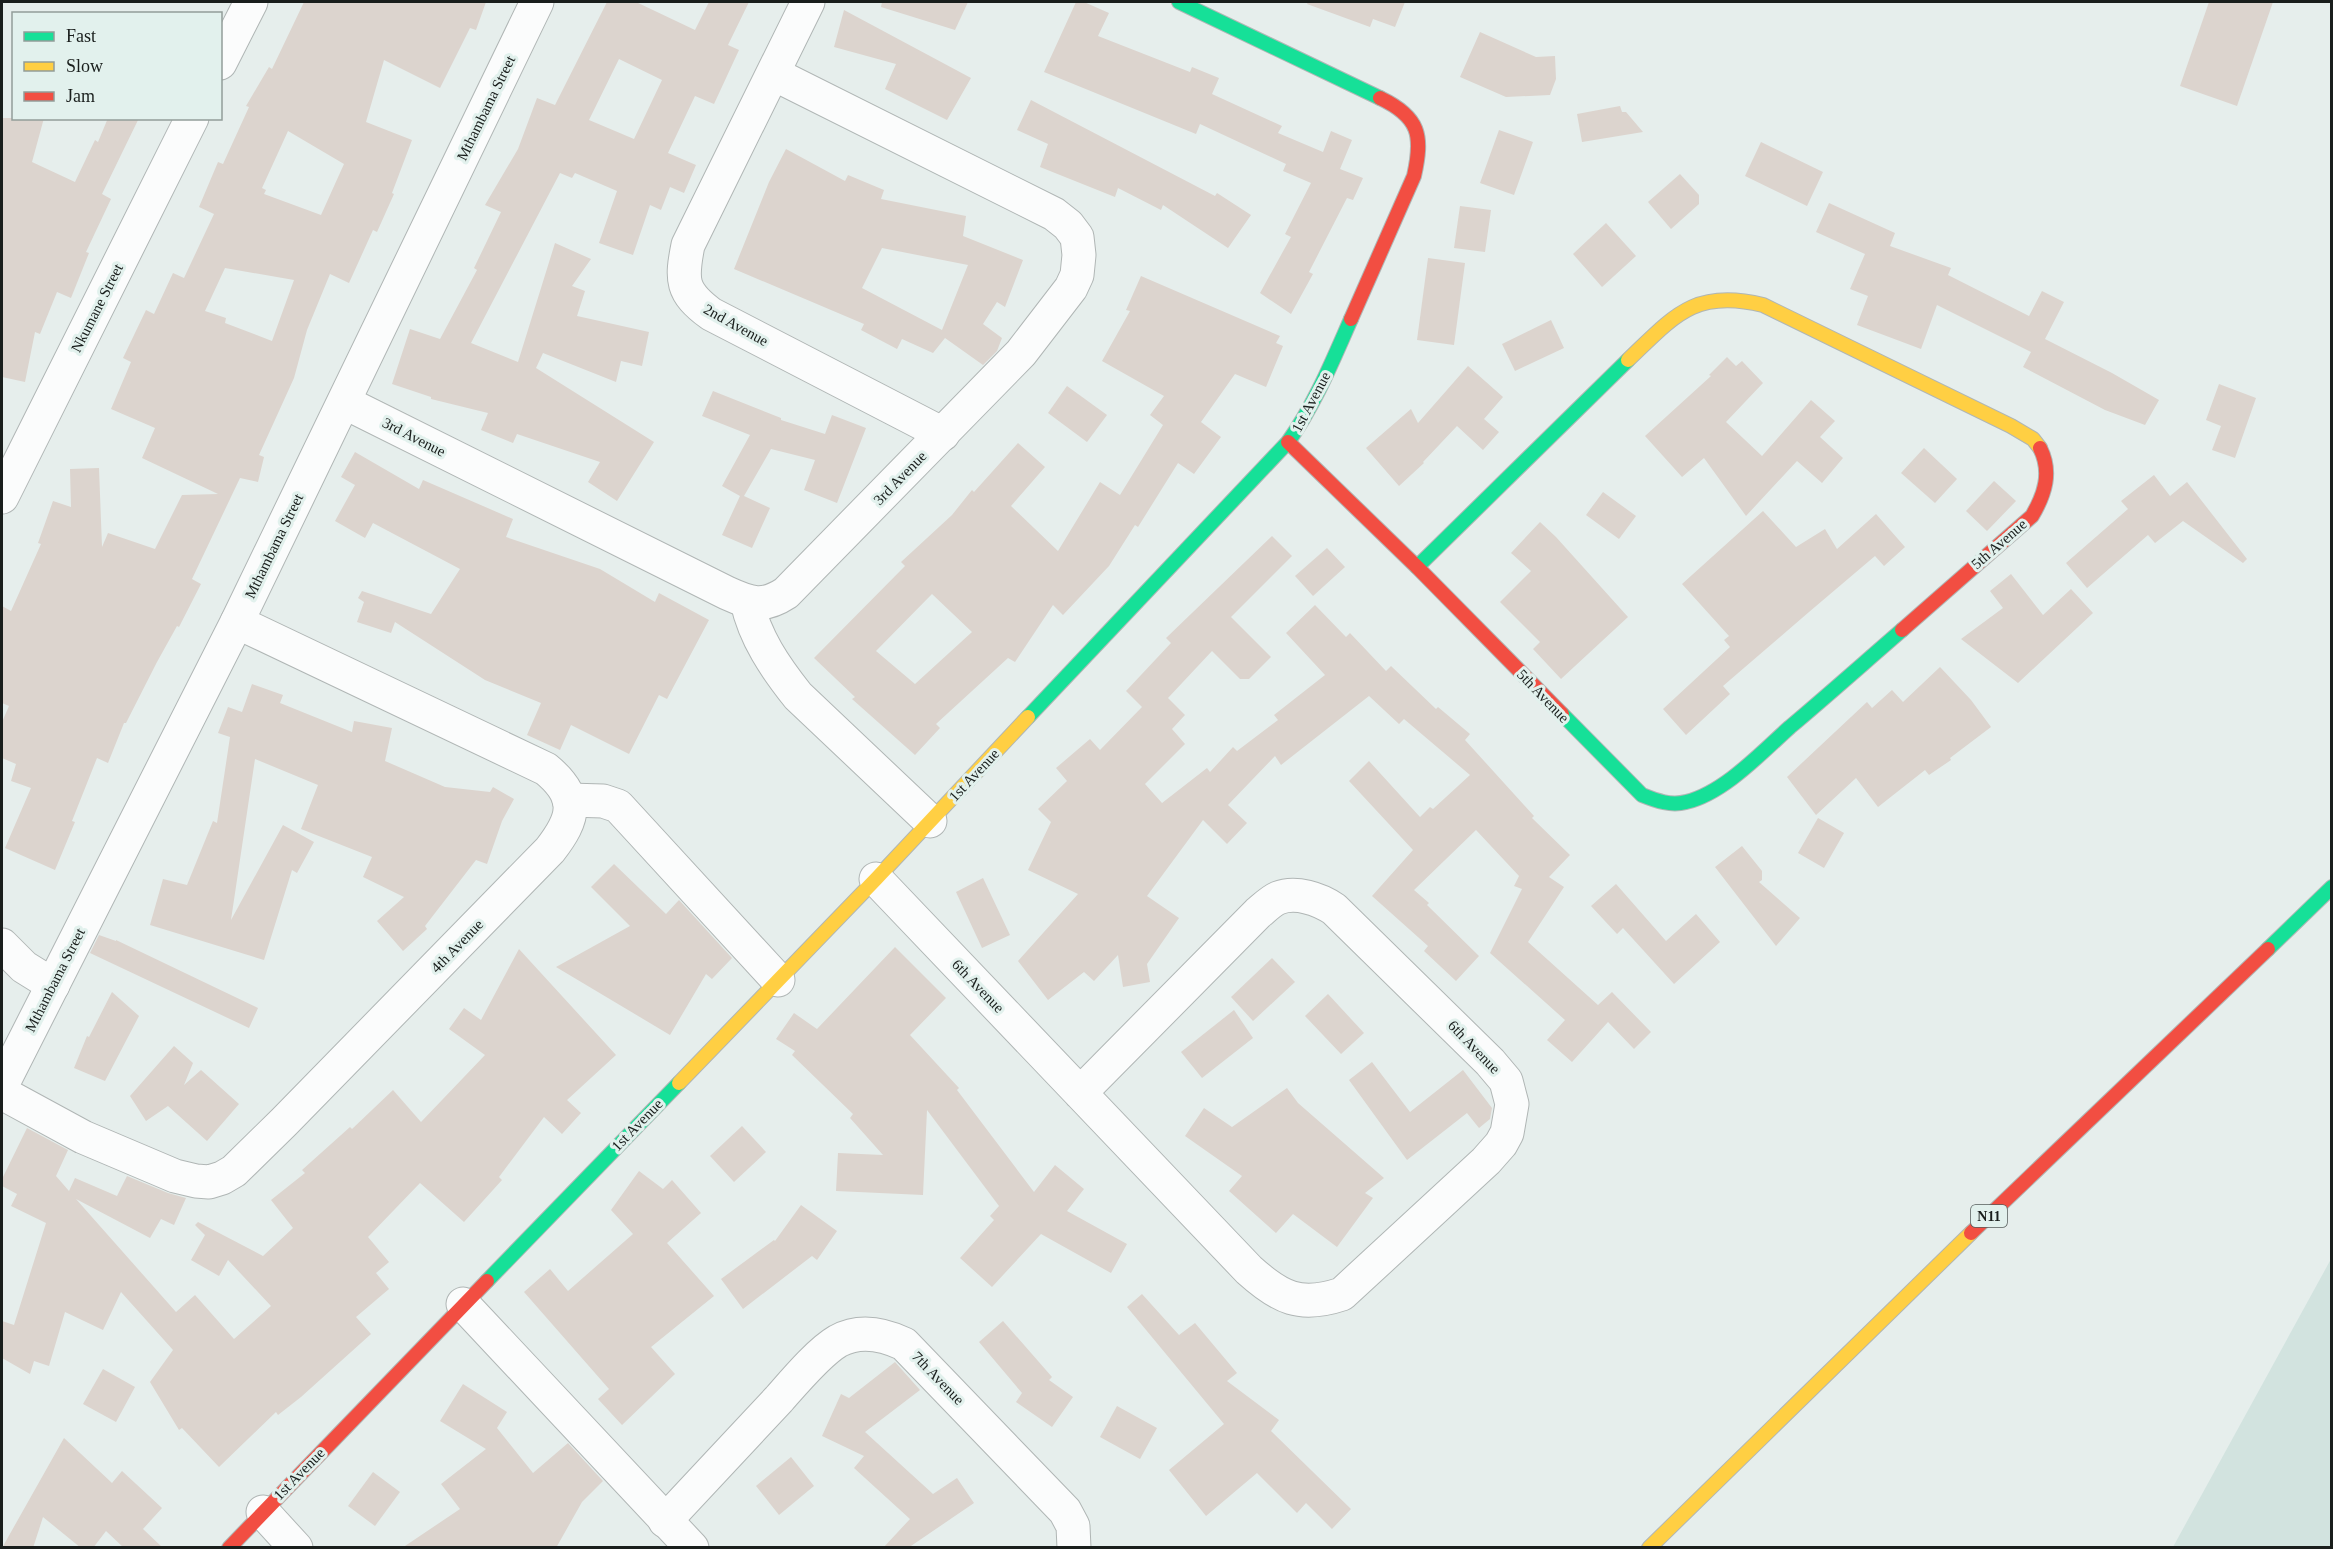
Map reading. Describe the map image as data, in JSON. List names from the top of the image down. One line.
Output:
{"streets":{"main road":["1st Avenue","5th Avenue","N11"],"street":["Mthambama Street","Nkumane Street","2nd Avenue","3rd Avenue","4th Avenue","6th Avenue","7th Avenue"]},"crossings":[["Mthambama Street","3rd Avenue"],["2nd Avenue","3rd Avenue"],["1st Avenue","5th Avenue"],["1st Avenue","6th Avenue"]],"legend":["Fast","Slow","Jam"]}
